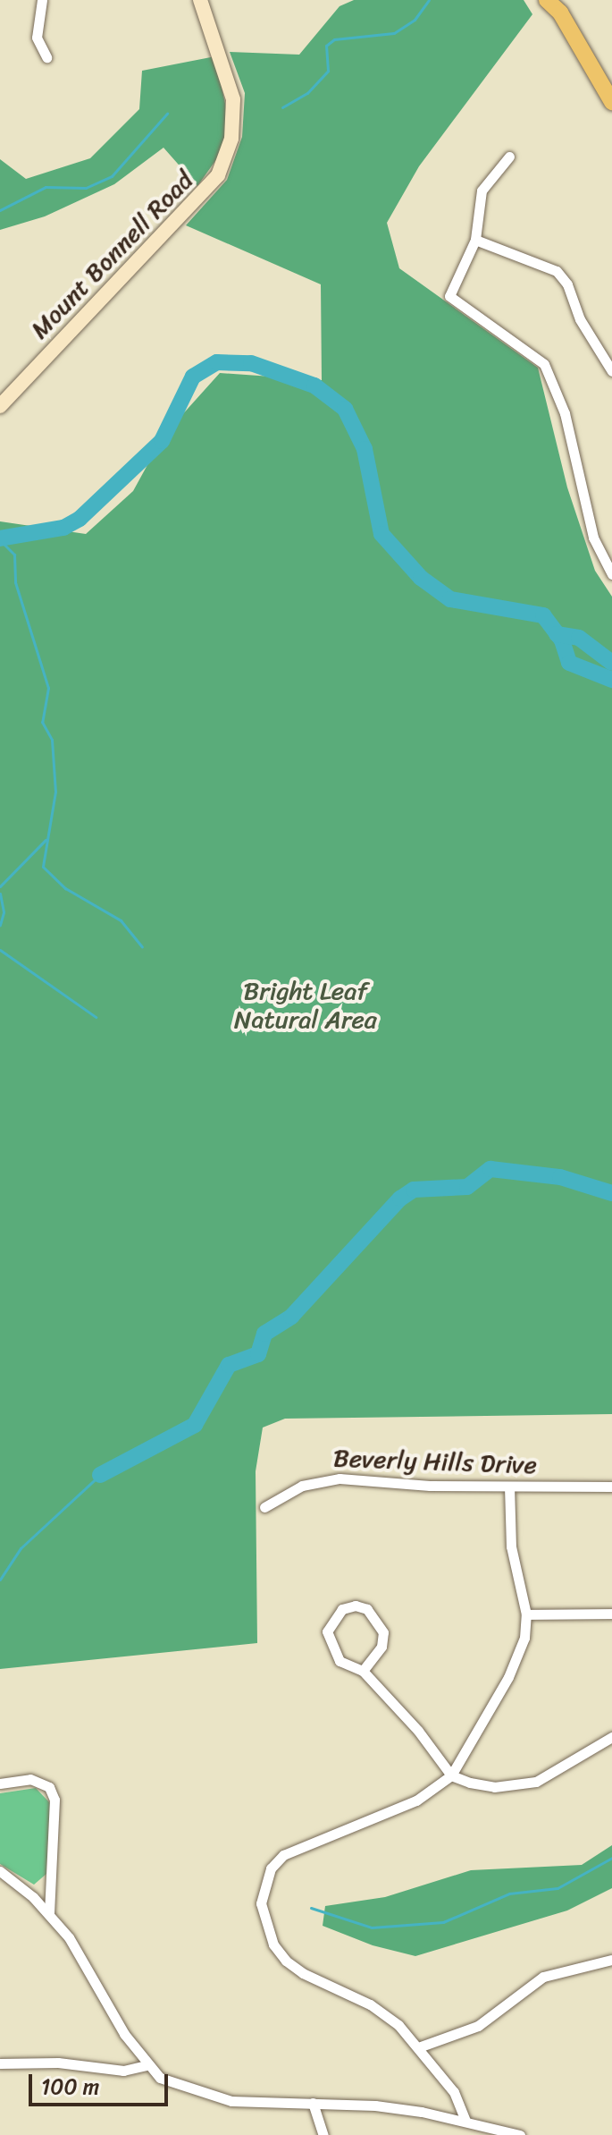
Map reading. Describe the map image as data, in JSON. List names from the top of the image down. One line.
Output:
{"streets":{"street":["Mount Bonnell Road","Beverly Hills Drive"]},"parks":["Bright Leaf Natural Area"],"scale_bar":"100 m"}
